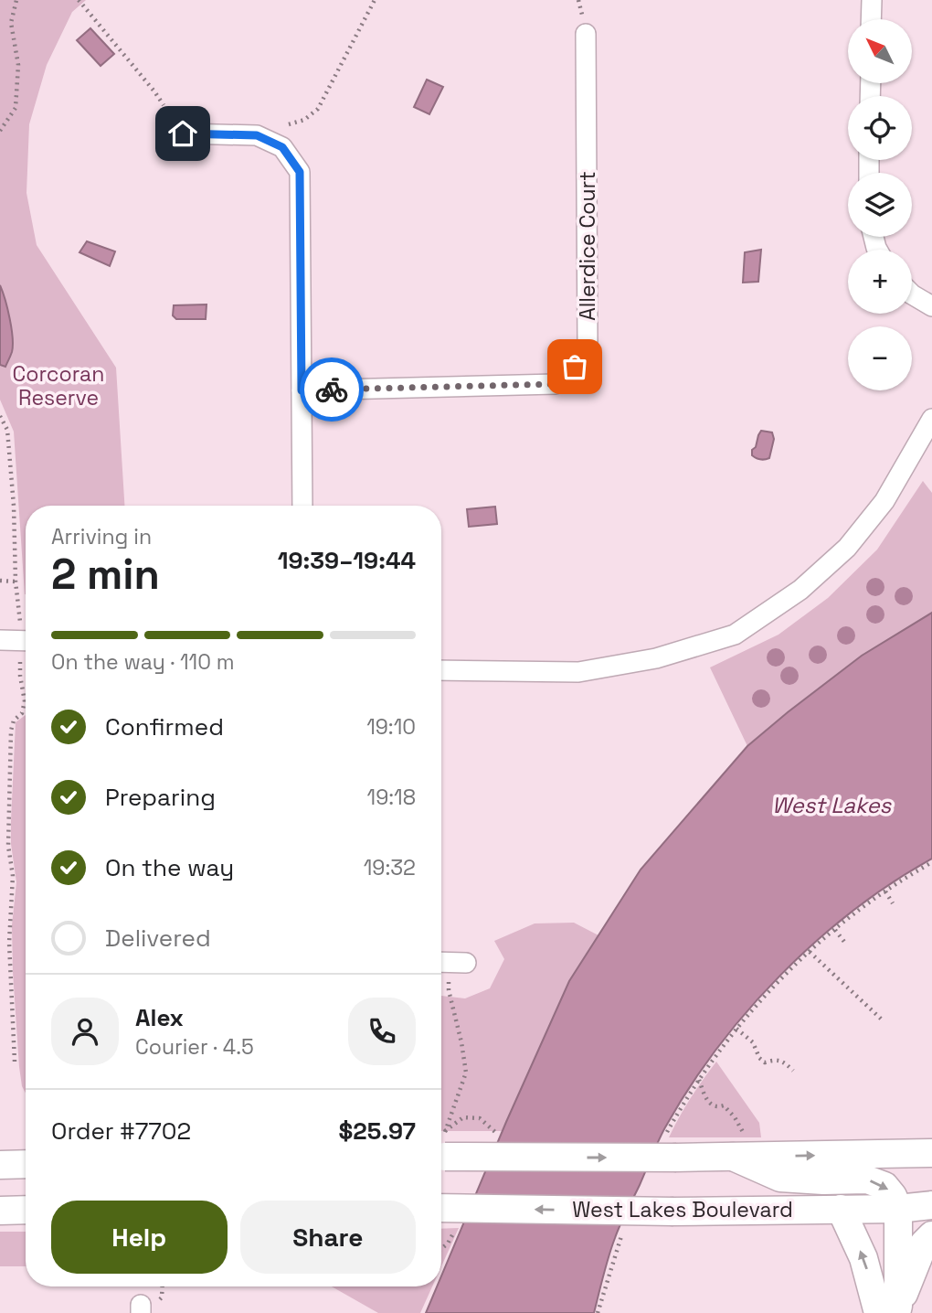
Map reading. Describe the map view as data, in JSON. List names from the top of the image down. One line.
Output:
{"streets":{"main road":["West Lakes Boulevard"],"street":["Allerdice Court"]},"water":["West Lakes"],"parks":["Corcoran Reserve"],"north":"top left","page":{"map_buttons":["+","−"],"heading":["2 min","Arriving in","19:39–19:44"],"panel":["Alex","Courier · 4.5","Order #7702","$25.97"],"bar":"On the way · 110 m","list":[["Confirmed","19:10"],["Preparing","19:18"],["On the way","19:32"],"Delivered"],"buttons":["Help","Share"]}}
